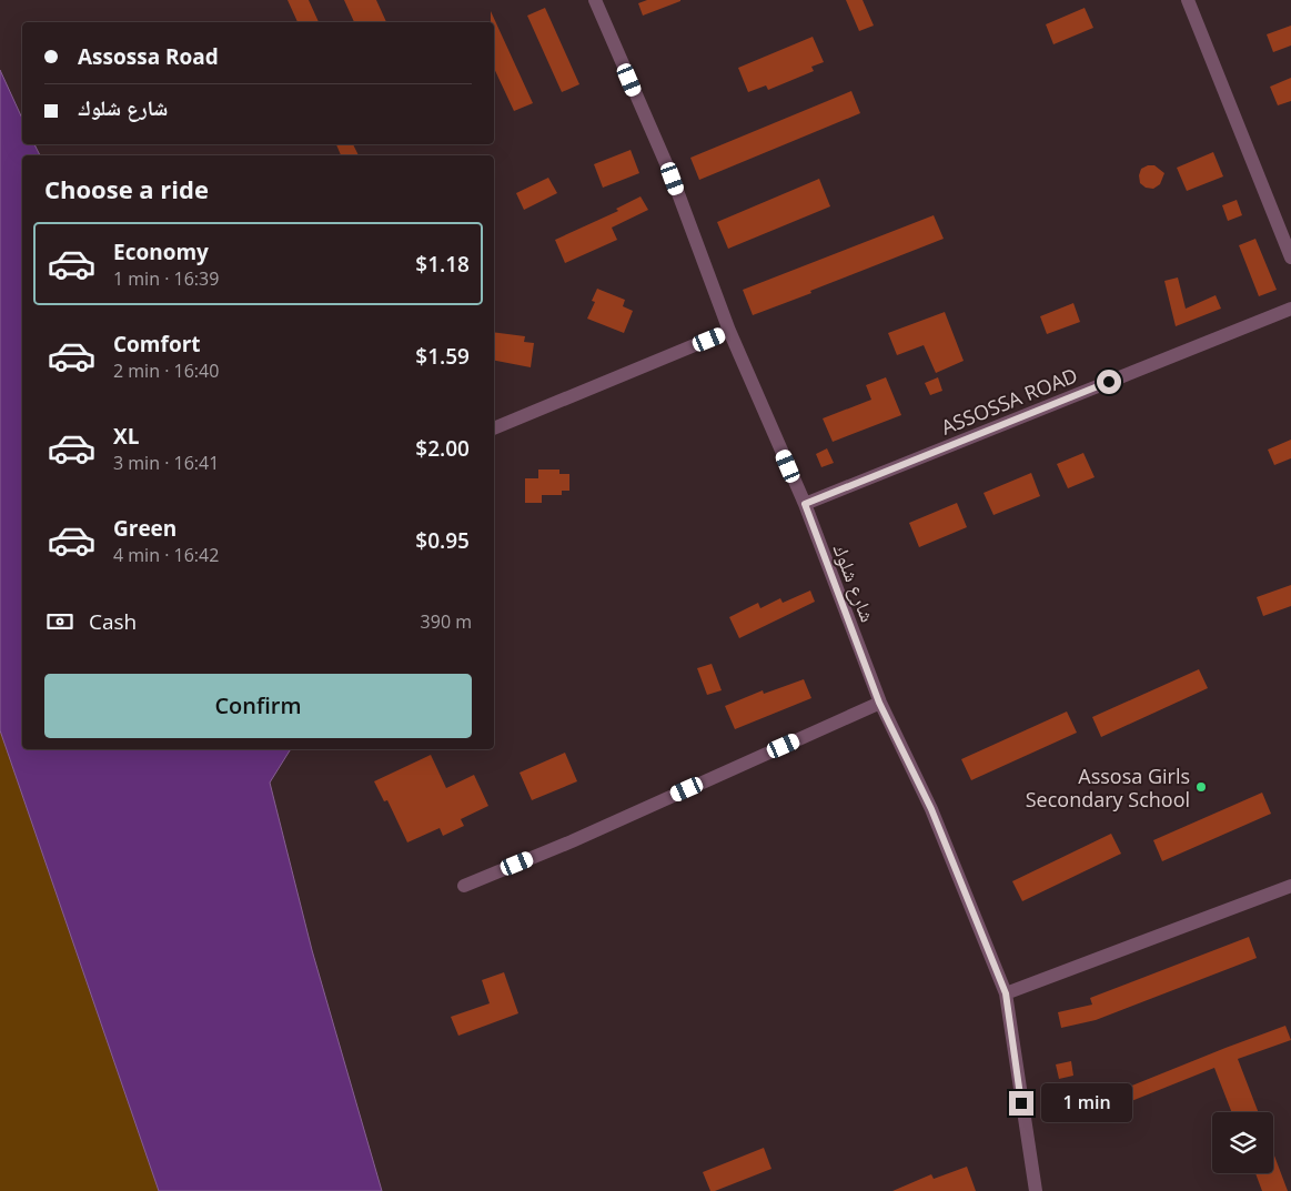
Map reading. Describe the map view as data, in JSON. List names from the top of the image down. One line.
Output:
{"streets":{"street":["ASSOSSA ROAD","شارع شلوك"]},"crossings":[["ASSOSSA ROAD","شارع شلوك"]],"places":["Assosa Girls Secondary School"],"page":{"banner":["Assossa Road","شارع شلوك"],"heading":"Choose a ride","list":[{"name":"Economy","note":"1 min · 16:39","value":"$1.18"},{"name":"Comfort","note":"2 min · 16:40","value":"$1.59"},{"name":"XL","note":"3 min · 16:41","value":"$2.00"},{"name":"Green","note":"4 min · 16:42","value":"$0.95"}],"pay":["Cash","390 m"],"buttons":"Confirm","bubble":"1 min"}}
